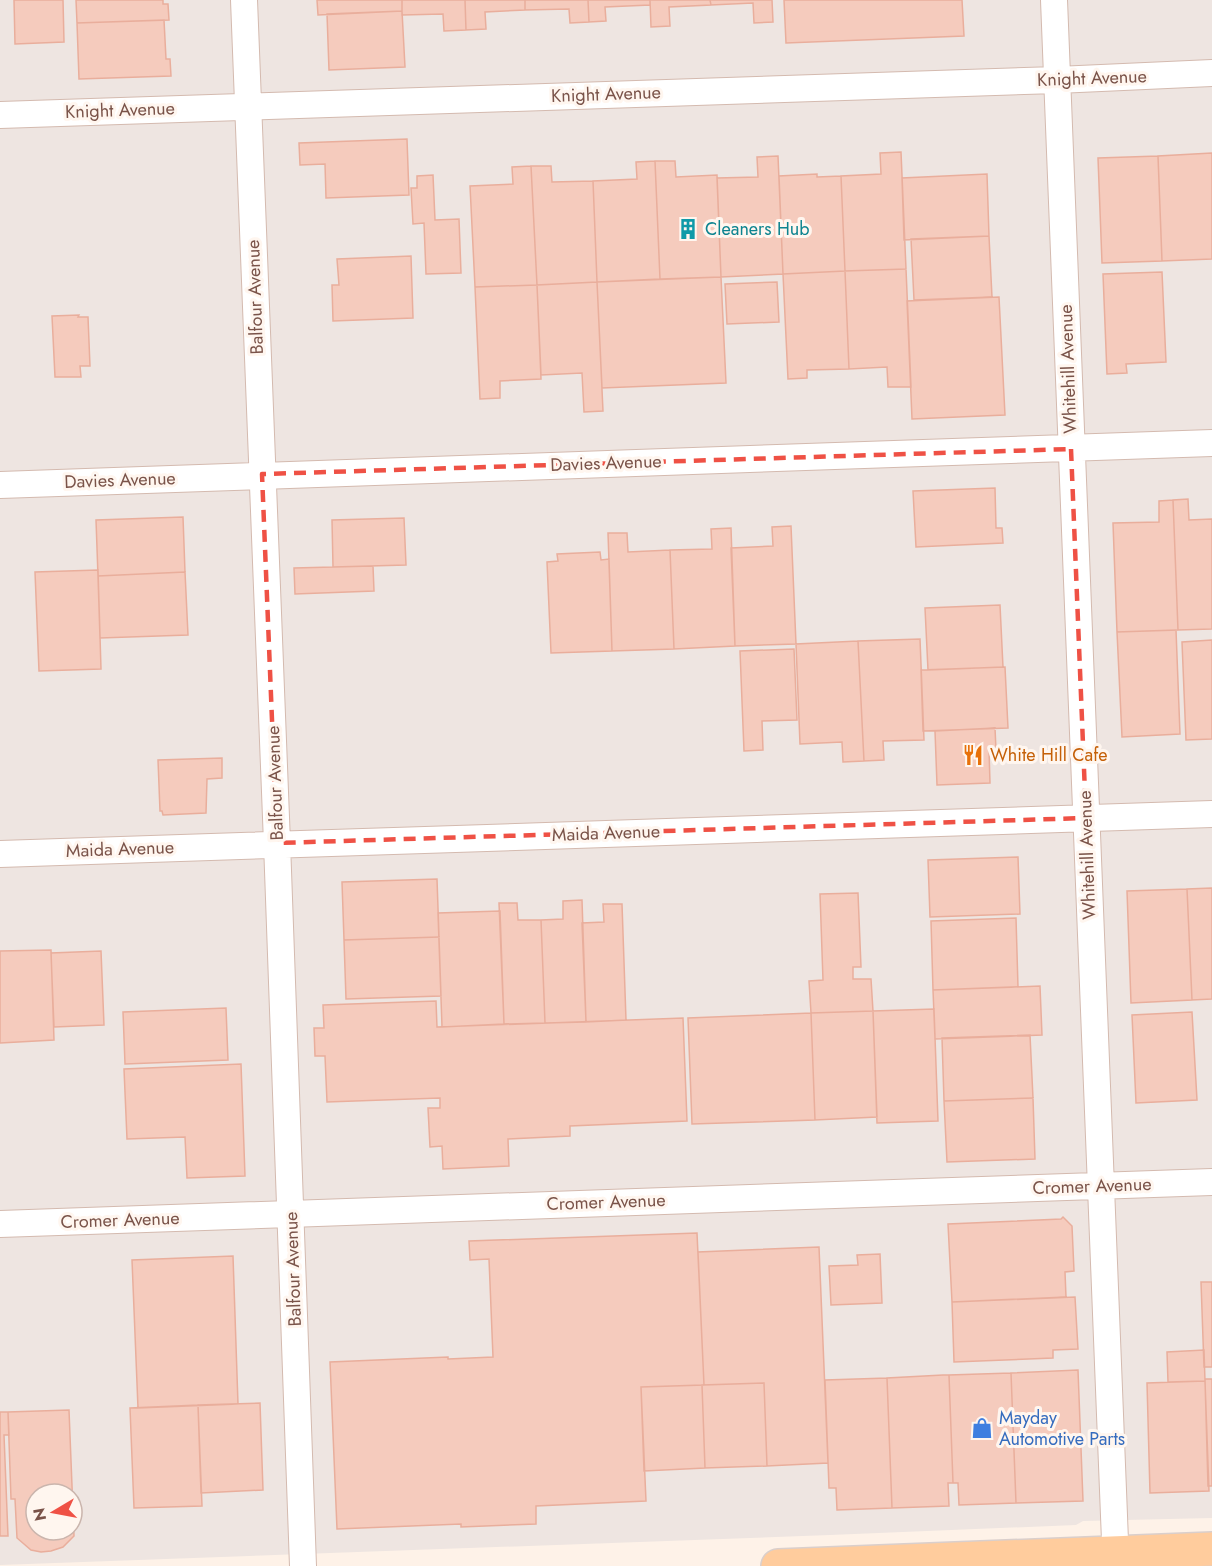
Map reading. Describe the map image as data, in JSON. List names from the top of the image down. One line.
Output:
{"streets":{"street":["Knight Avenue","Balfour Avenue","Whitehill Avenue","Davies Avenue","Maida Avenue","Cromer Avenue"]},"crossings":[["Knight Avenue","Balfour Avenue"],["Knight Avenue","Whitehill Avenue"],["Balfour Avenue","Davies Avenue"],["Balfour Avenue","Maida Avenue"],["Balfour Avenue","Cromer Avenue"],["Whitehill Avenue","Davies Avenue"],["Whitehill Avenue","Maida Avenue"],["Whitehill Avenue","Cromer Avenue"]],"places":{"building":["Cleaners Hub"],"restaurant":["White Hill Cafe"],"shop":["Mayday Automotive Parts"]},"north":"left"}
